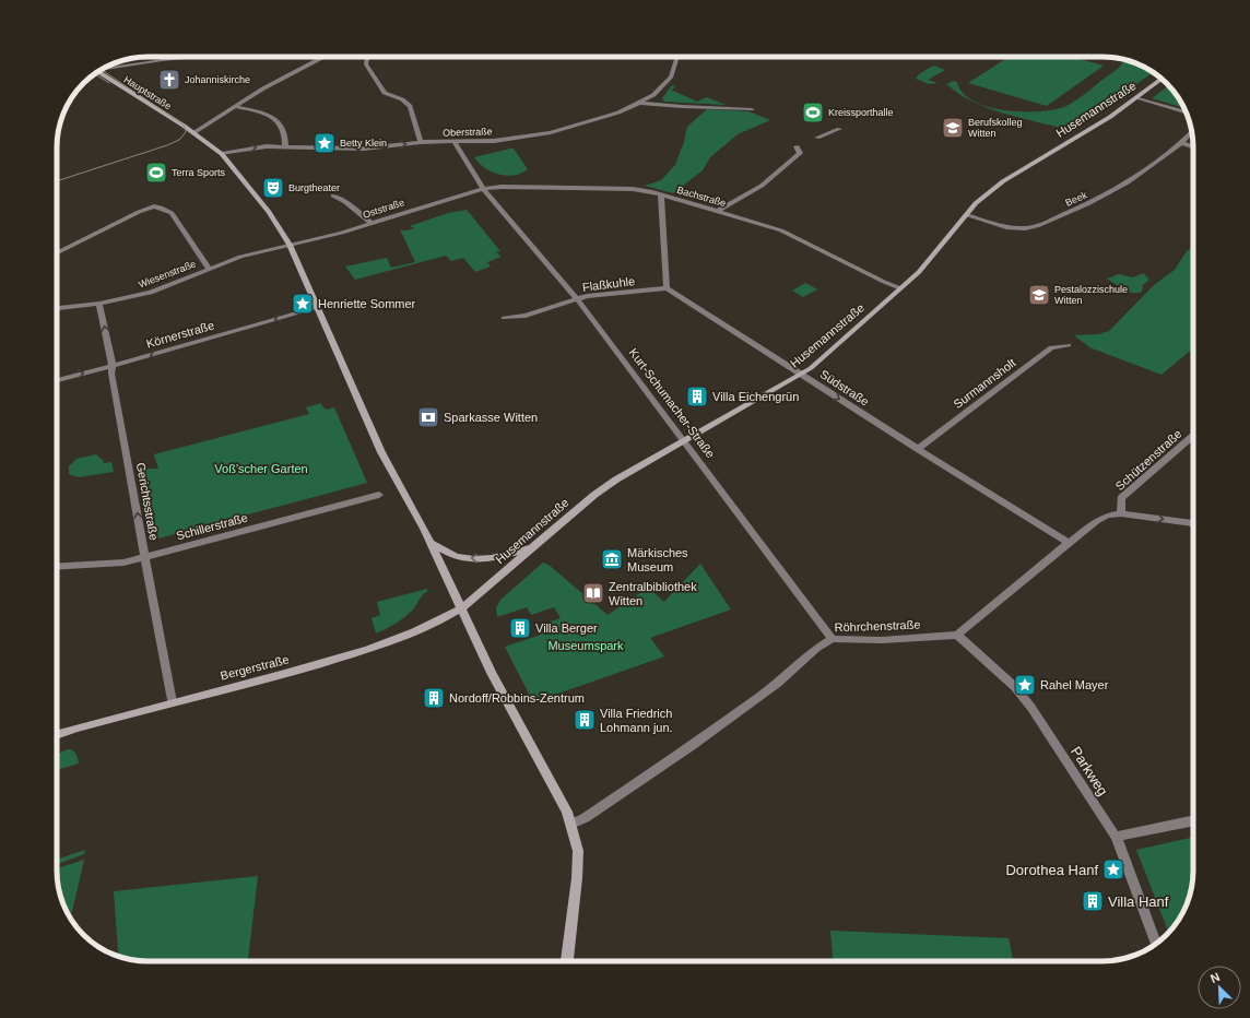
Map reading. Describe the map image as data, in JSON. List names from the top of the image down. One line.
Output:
{"streets":{"main road":["Hauptstraße","Husemannstraße","Bergerstraße"],"street":["Oberstraße","Bachstraße","Beek","Oststraße","Wiesenstraße","Flaßkuhle","Körnerstraße","Surmannsholt","Südstraße","Kurt-Schumacher-Straße","Schützenstraße","Gerichtsstraße","Schillerstraße","Röhrchenstraße","Parkweg"]},"crossings":[["Hauptstraße","Husemannstraße"],["Hauptstraße","Oberstraße"],["Hauptstraße","Oststraße"],["Hauptstraße","Wiesenstraße"],["Hauptstraße","Körnerstraße"],["Hauptstraße","Röhrchenstraße"],["Hauptstraße","Bergerstraße"],["Husemannstraße","Bachstraße"],["Husemannstraße","Beek"],["Husemannstraße","Südstraße"],["Husemannstraße","Kurt-Schumacher-Straße"],["Husemannstraße","Bergerstraße"],["Oberstraße","Kurt-Schumacher-Straße"],["Bachstraße","Oststraße"],["Bachstraße","Kurt-Schumacher-Straße"],["Oststraße","Wiesenstraße"],["Oststraße","Kurt-Schumacher-Straße"],["Wiesenstraße","Gerichtsstraße"],["Flaßkuhle","Südstraße"],["Flaßkuhle","Kurt-Schumacher-Straße"],["Körnerstraße","Gerichtsstraße"],["Surmannsholt","Südstraße"],["Kurt-Schumacher-Straße","Röhrchenstraße"],["Gerichtsstraße","Schillerstraße"],["Gerichtsstraße","Bergerstraße"],["Röhrchenstraße","Parkweg"]],"one_way":["Oberstraße","Gerichtsstraße"],"parks":["Voß’scher Garten","Museumspark"],"places":{"church":["Johanniskirche"],"sports":["Kreissporthalle","Terra Sports"],"school or university":["Berufskolleg Witten","Pestalozzischule Witten"],"place":["Betty Klein","Henriette Sommer","Rahel Mayer","Dorothea Hanf"],"theatre":["Burgtheater"],"building":["Villa Eichengrün","Villa Berger","Nordoff/Robbins-Zentrum","Villa Friedrich Lohmann jun.","Villa Hanf"],"bank":["Sparkasse Witten"],"museum":["Märkisches Museum"],"library":["Zentralbibliothek Witten"]},"north":"top left"}
